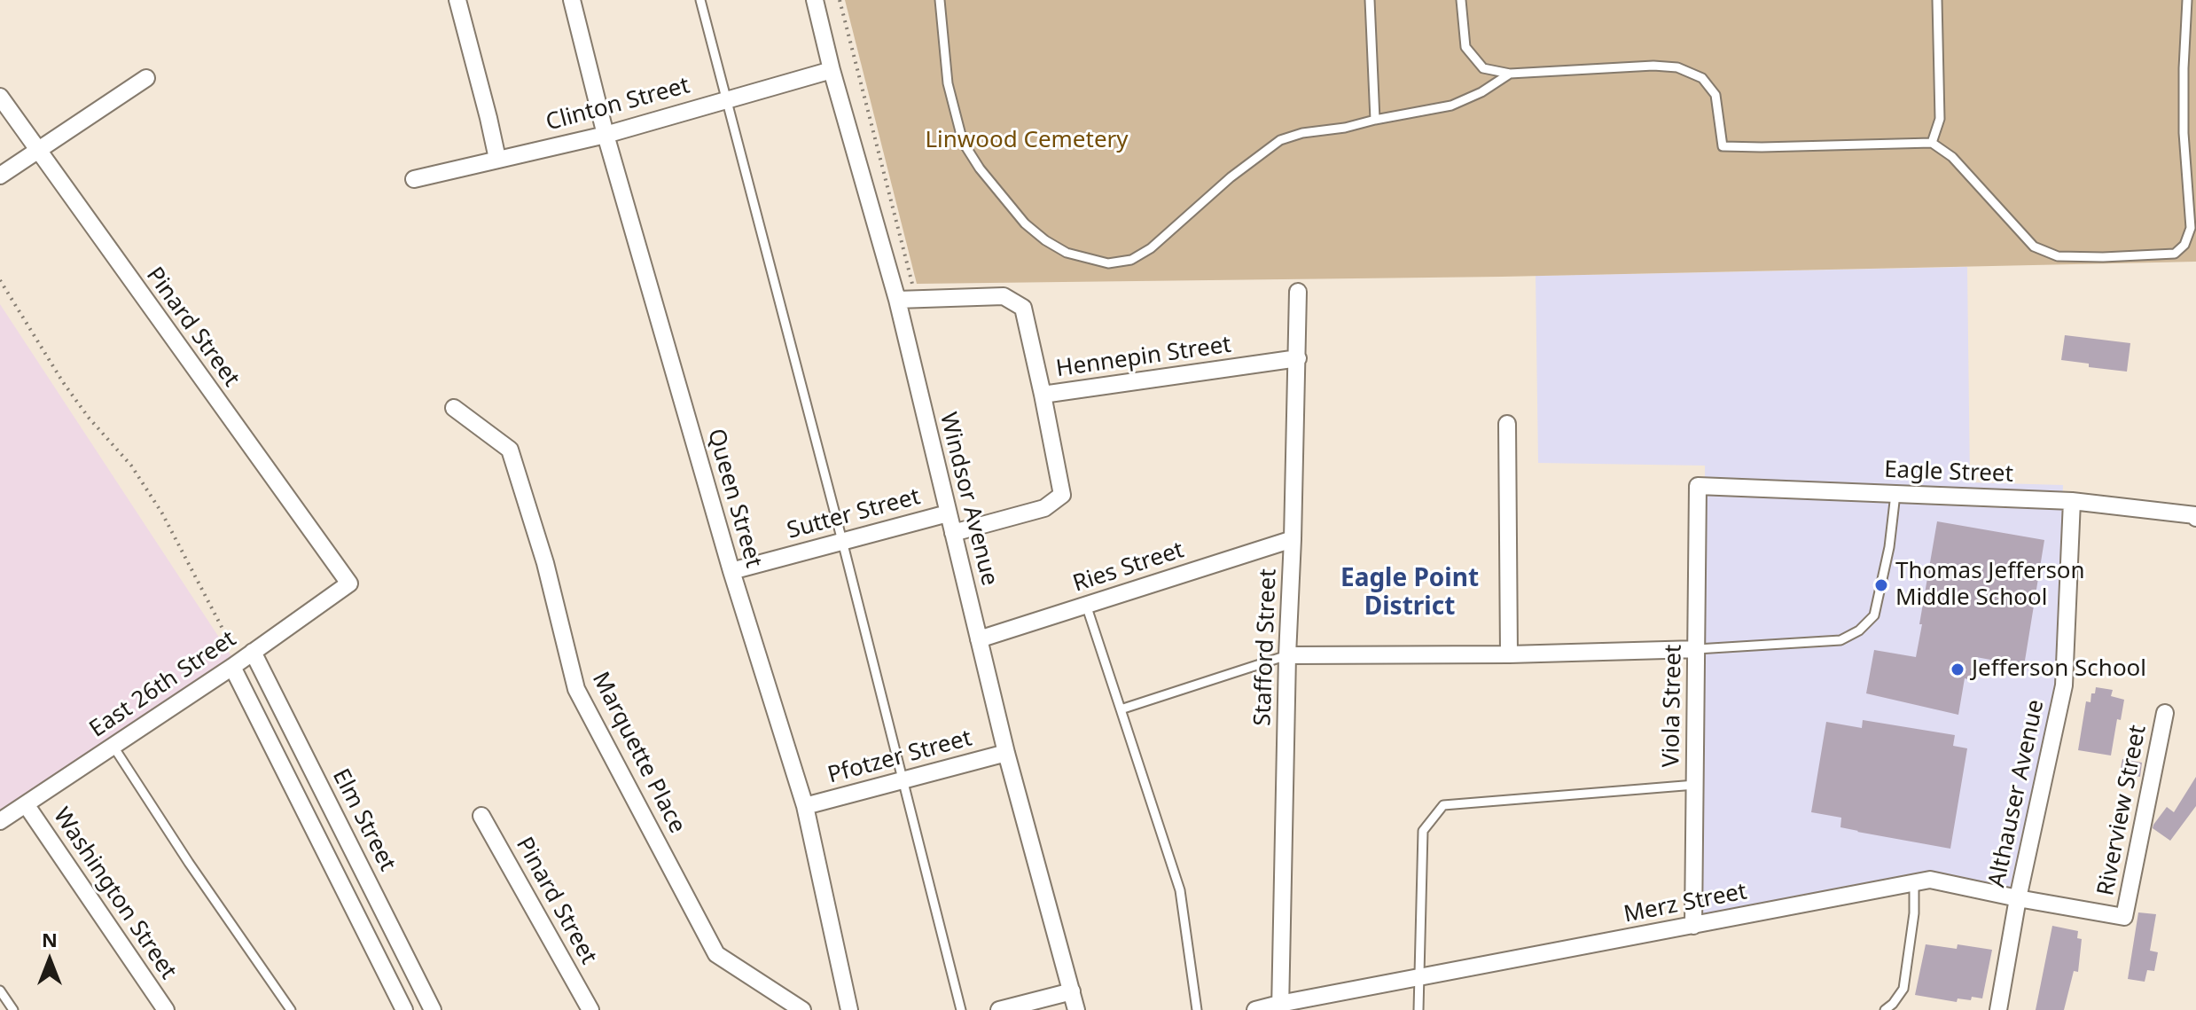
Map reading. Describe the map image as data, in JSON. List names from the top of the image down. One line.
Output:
{"streets":{"street":["Clinton Street","Pinard Street","Hennepin Street","Eagle Street","Queen Street","Windsor Avenue","Sutter Street","Ries Street","Stafford Street","East 26th Street","Viola Street","Marquette Place","Pfotzer Street","Althauser Avenue","Riverview Street","Elm Street","Washington Street","Merz Street"]},"crossings":[["Clinton Street","Queen Street"],["Clinton Street","Windsor Avenue"],["Pinard Street","East 26th Street"],["Hennepin Street","Windsor Avenue"],["Hennepin Street","Stafford Street"],["Eagle Street","Viola Street"],["Eagle Street","Althauser Avenue"],["Queen Street","Sutter Street"],["Queen Street","Pfotzer Street"],["Windsor Avenue","Sutter Street"],["Windsor Avenue","Ries Street"],["Windsor Avenue","Pfotzer Street"],["Ries Street","Stafford Street"],["Stafford Street","Merz Street"],["East 26th Street","Elm Street"],["East 26th Street","Washington Street"],["Viola Street","Merz Street"],["Althauser Avenue","Merz Street"],["Riverview Street","Merz Street"]],"districts":["Eagle Point District"],"parks":["Linwood Cemetery"],"places":["Thomas Jefferson Middle School","Jefferson School"],"north":"top"}
